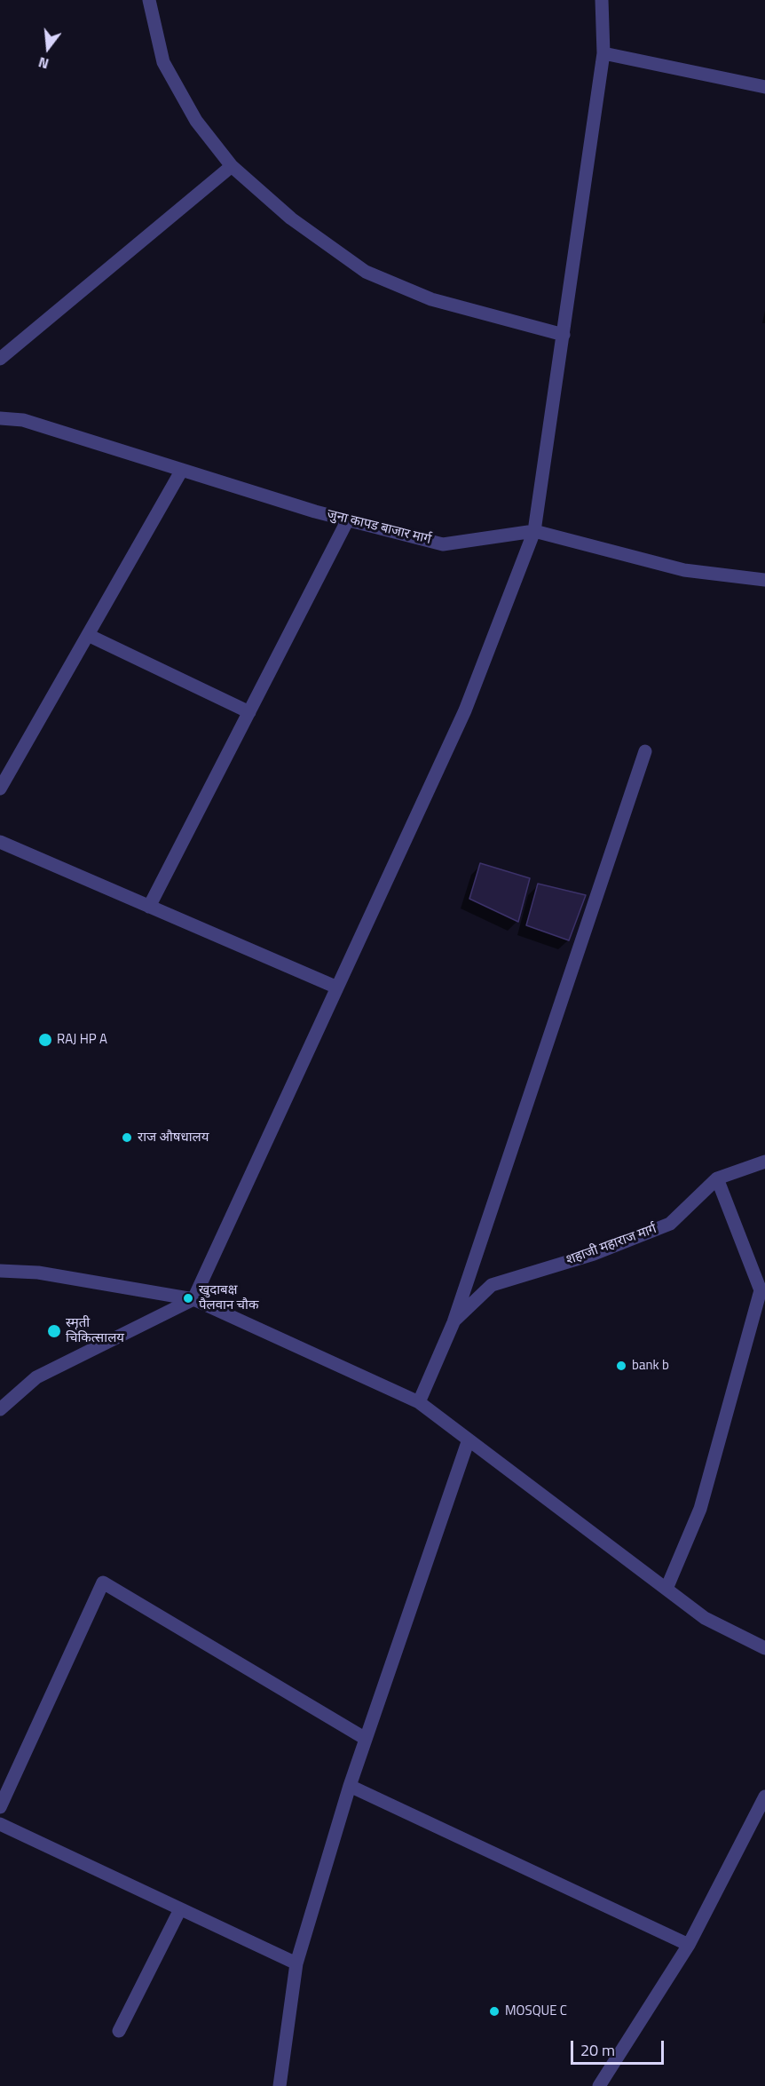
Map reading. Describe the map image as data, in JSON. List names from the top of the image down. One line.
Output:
{"streets":{"street":["जुना कापड बाजार मार्ग","शहाजी महाराज मार्ग"]},"places":["RAJ HP A","राज औषधालय","खुदाबक्ष पैलवान चौक","स्मृती चिकित्सालय","bank b","MOSQUE C"],"scale_bar":"20 m","north":"bottom"}
